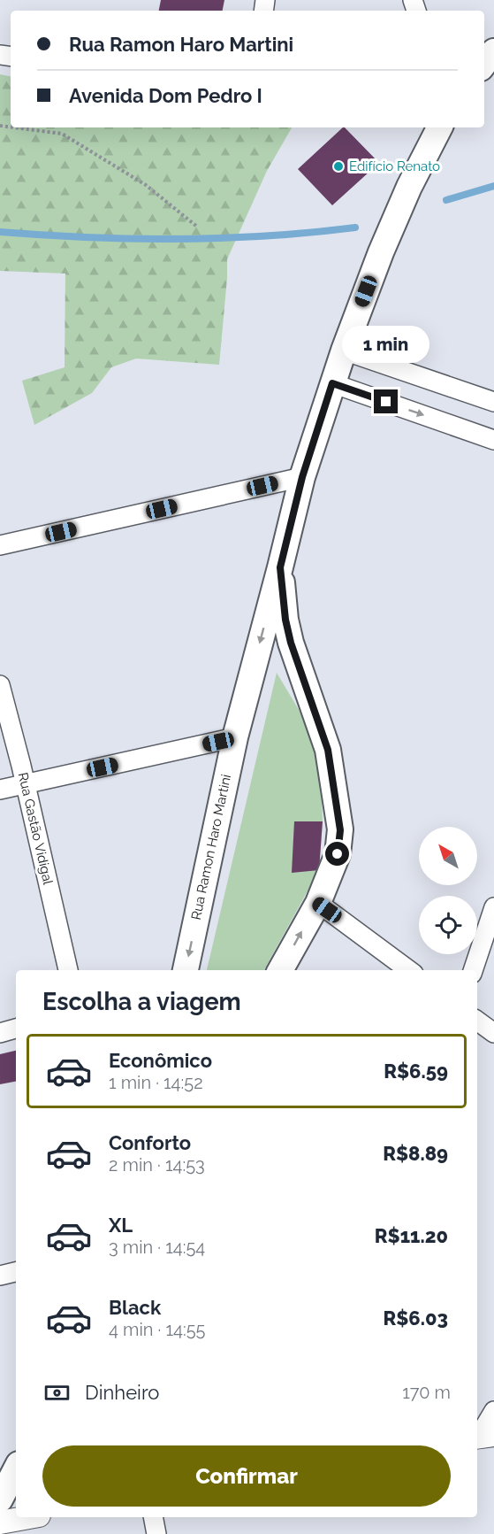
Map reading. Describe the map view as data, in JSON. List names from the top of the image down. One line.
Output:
{"streets":{"main road":["Rua Ramon Haro Martini"],"street":["Rua Gastão Vidigal"]},"places":["Edifício Renato"],"north":"top left","page":{"banner":["Rua Ramon Haro Martini","Avenida Dom Pedro I"],"bubble":"1 min","heading":"Escolha a viagem","list":[{"name":"Econômico","note":"1 min · 14:52","value":"R$6.59"},{"name":"Conforto","note":"2 min · 14:53","value":"R$8.89"},{"name":"XL","note":"3 min · 14:54","value":"R$11.20"},{"name":"Black","note":"4 min · 14:55","value":"R$6.03"}],"pay":["Dinheiro","170 m"],"buttons":"Confirmar"}}
